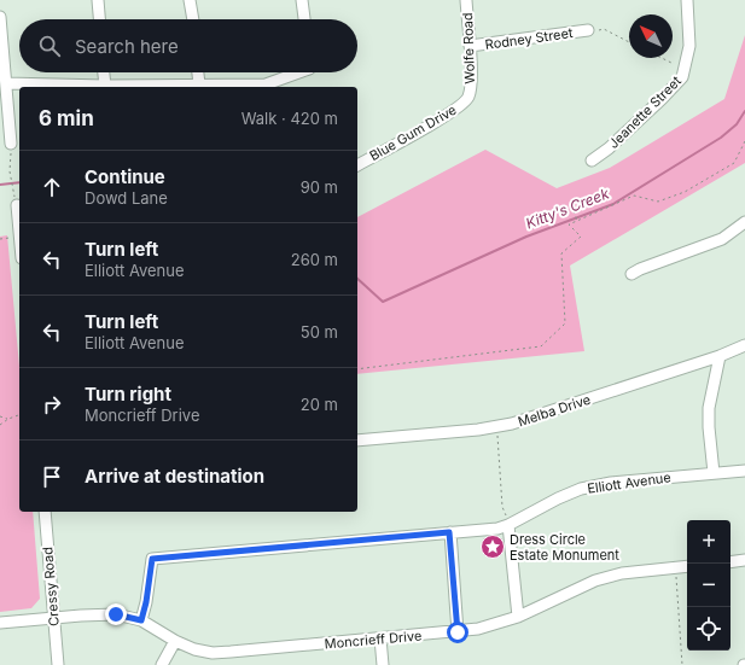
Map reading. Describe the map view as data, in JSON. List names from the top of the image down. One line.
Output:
{"streets":{"street":["Rodney Street","Wolfe Road","Jeanette Street","Blue Gum Drive","Melba Drive","Elliott Avenue","Cressy Road","Moncrieff Drive"]},"crossings":[["Rodney Street","Wolfe Road"],["Wolfe Road","Blue Gum Drive"],["Elliott Avenue","Moncrieff Drive"],["Cressy Road","Moncrieff Drive"]],"water":["Kitty's Creek"],"places":{"place":["Dress Circle Estate Monument"]},"north":"top left","page":{"search":"Search here","heading":["6 min","Walk · 420 m"],"list":[["Continue","Dowd Lane","90 m"],["Turn left","Elliott Avenue","260 m"],["Turn left","Elliott Avenue","50 m"],["Turn right","Moncrieff Drive","20 m"],"Arrive at destination"],"map_buttons":["+","−"]}}
